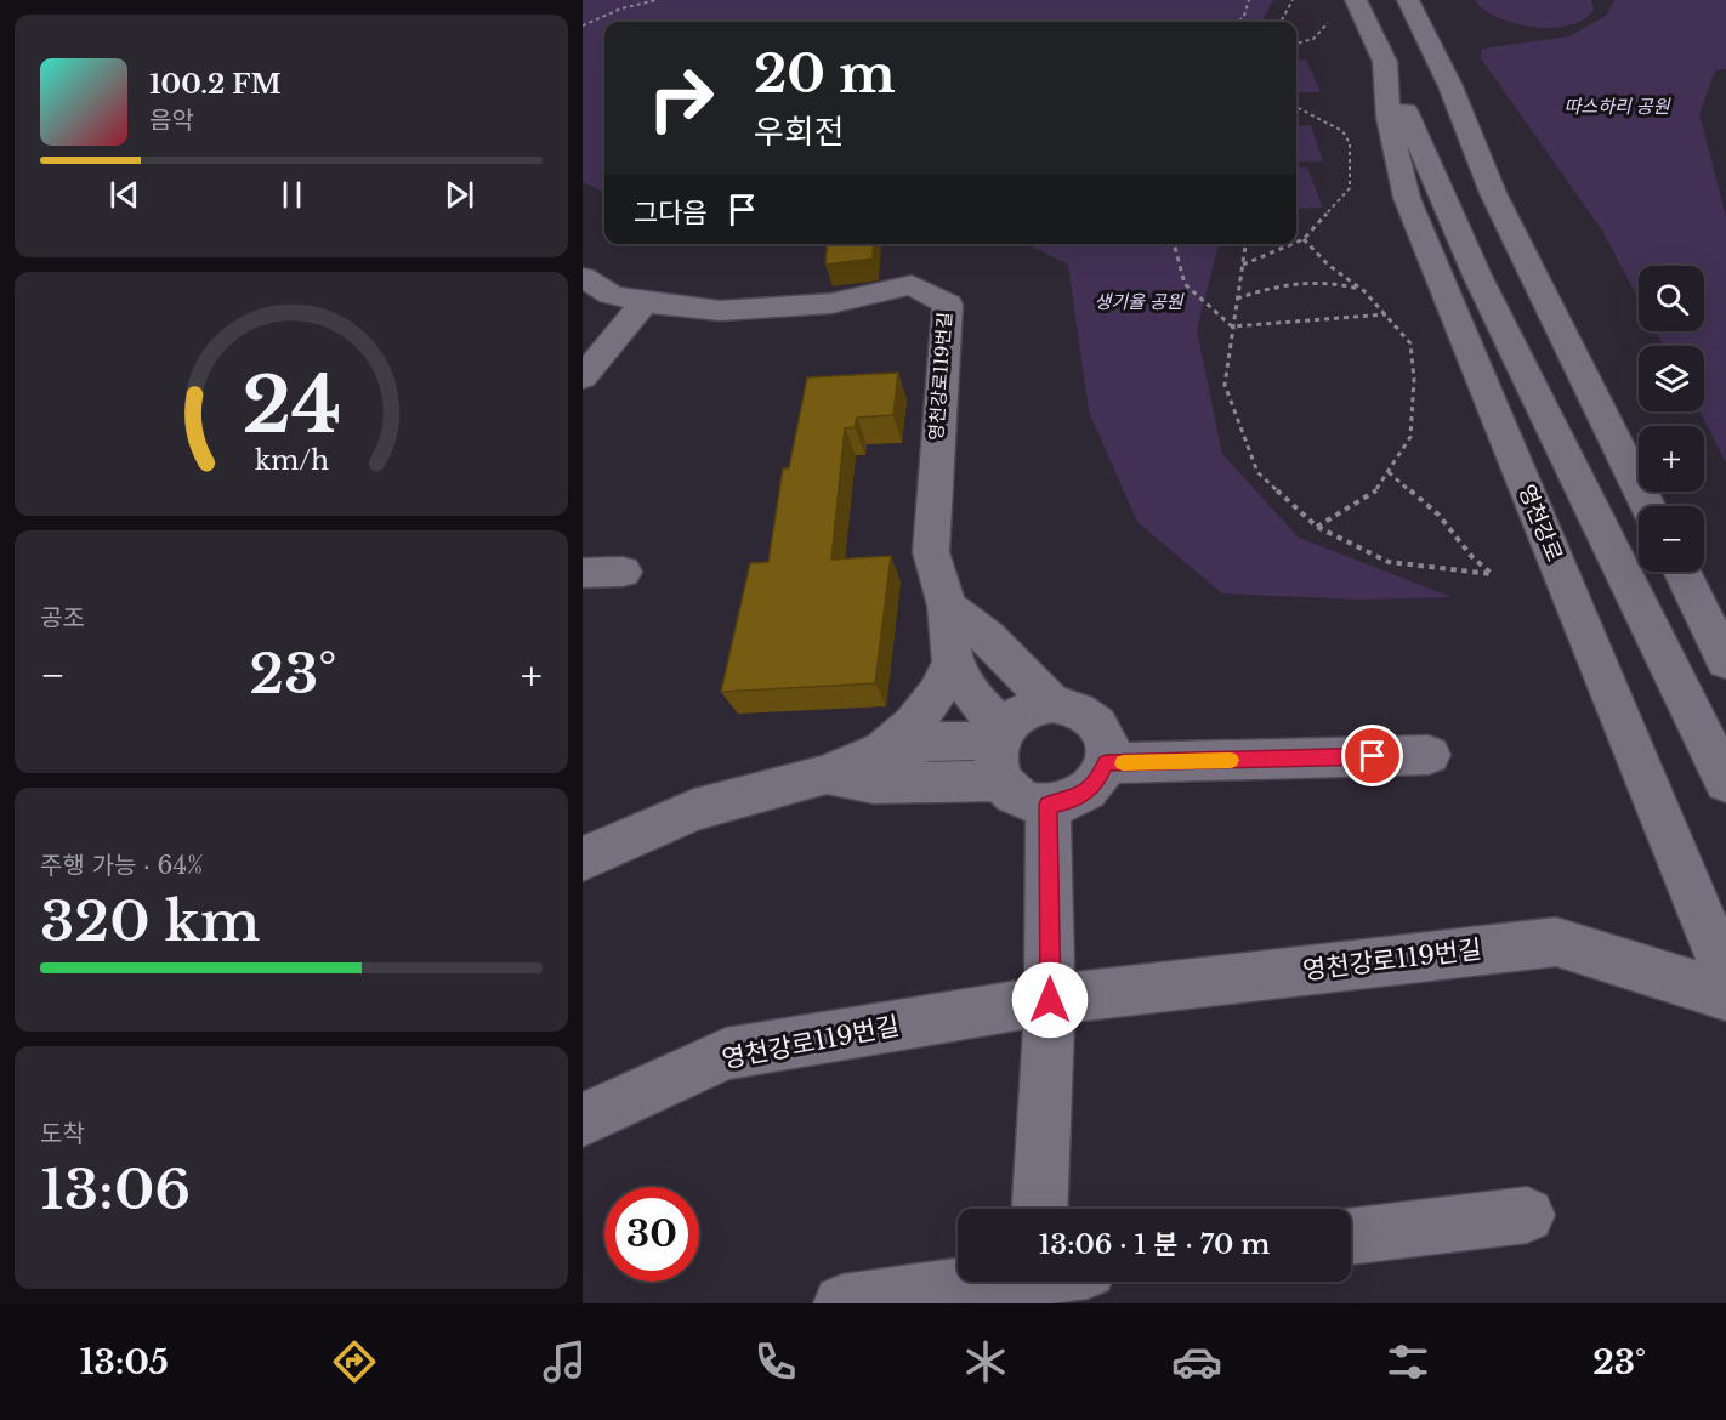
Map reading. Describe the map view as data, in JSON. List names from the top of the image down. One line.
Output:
{"streets":{"street":["영천강로119번길","영천강로"]},"parks":["따스하리 공원","생기율 공원"],"page":{"turn":["20 m","우회전"],"song":["100.2 FM","음악"],"then":"그다음","map_buttons":["+","−"],"tile":["공조",["주행 가능 · 64%","320 km"],["도착","13:06"]],"heat":["−","23°","+"],"limit":"30","trip":"13:06 · 1 분 · 70 m","tabs":["13:05","23°"],"gauge":["24","km/h"]}}
